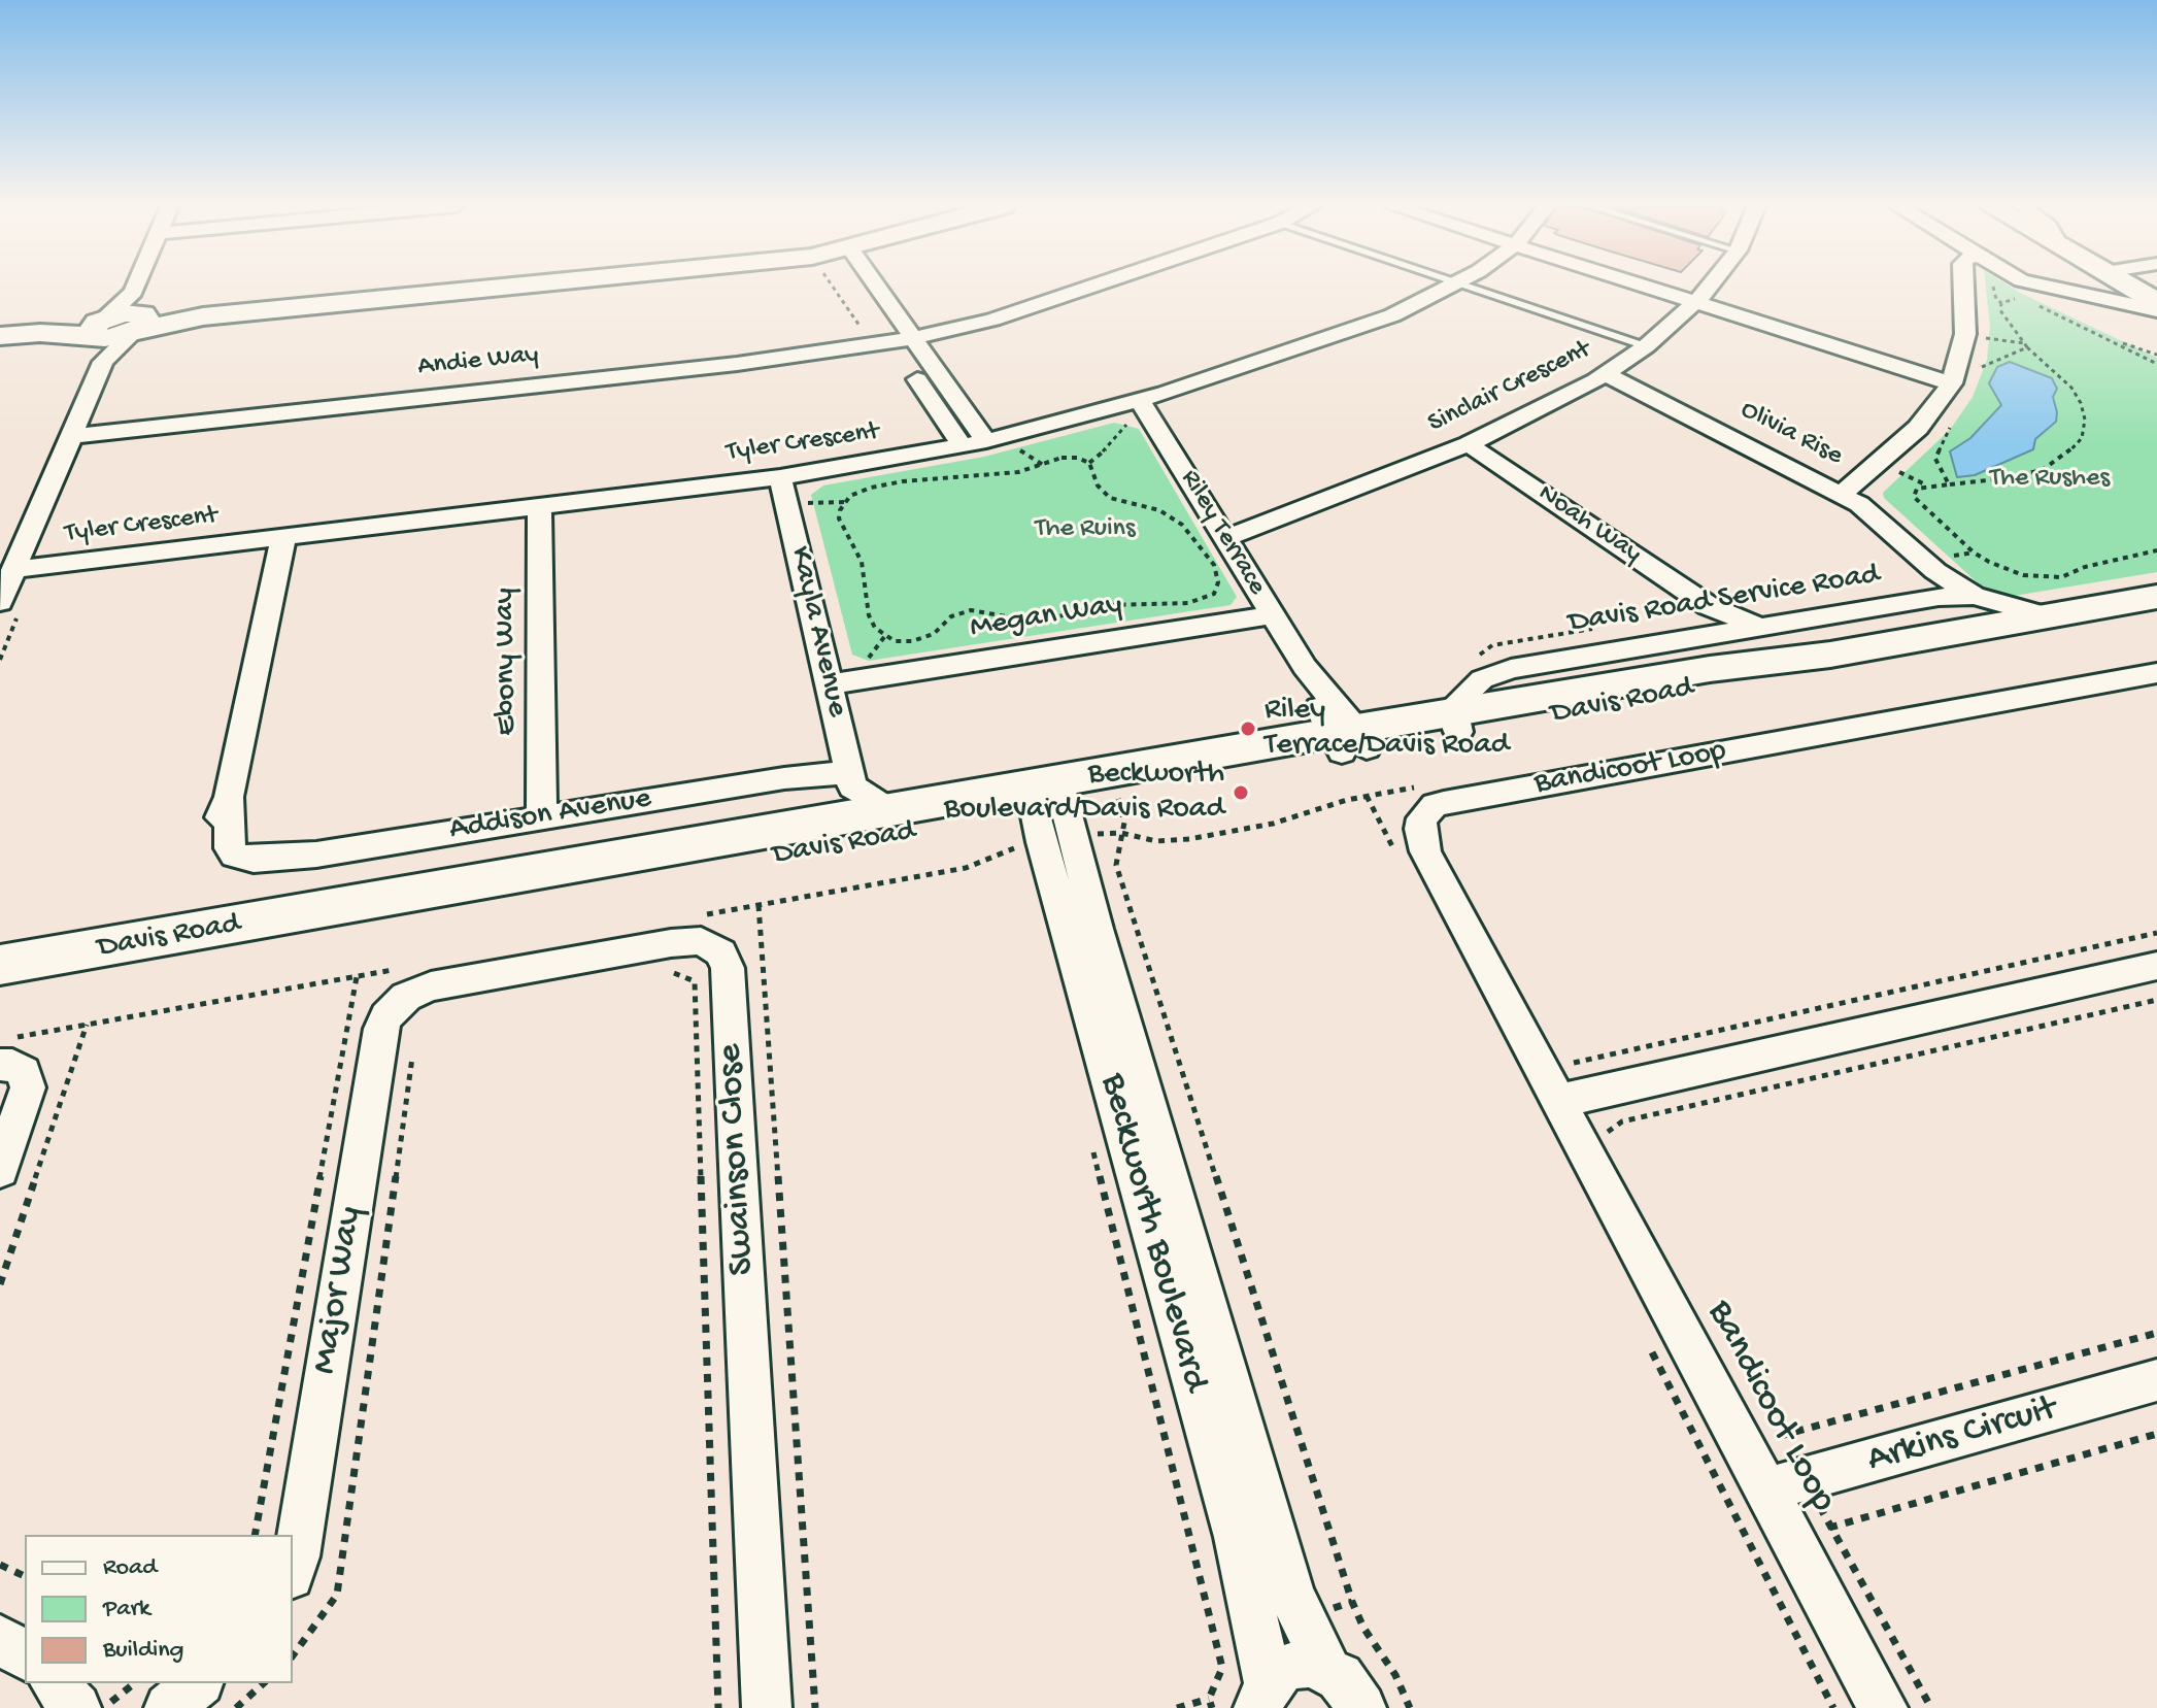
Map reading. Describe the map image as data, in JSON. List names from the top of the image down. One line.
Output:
{"streets":{"main road":["Davis Road"],"street":["Andie Way","Sinclair Crescent","Olivia Rise","Tyler Crescent","Noah Way","Riley Terrace","Davis Road Service Road","Megan Way","Kayla Avenue","Ebony Way","Bandicoot Loop","Addison Avenue","Swainson Close","Beckworth Boulevard","Major Way","Arkins Circuit"]},"crossings":[["Sinclair Crescent","Olivia Rise"],["Sinclair Crescent","Noah Way"],["Sinclair Crescent","Riley Terrace"],["Olivia Rise","Davis Road Service Road"],["Tyler Crescent","Riley Terrace"],["Tyler Crescent","Kayla Avenue"],["Tyler Crescent","Ebony Way"],["Tyler Crescent","Addison Avenue"],["Noah Way","Davis Road Service Road"],["Riley Terrace","Megan Way"],["Riley Terrace","Davis Road"],["Davis Road Service Road","Davis Road"],["Megan Way","Kayla Avenue"],["Kayla Avenue","Addison Avenue"],["Ebony Way","Addison Avenue"],["Davis Road","Beckworth Boulevard"],["Bandicoot Loop","Arkins Circuit"],["Swainson Close","Major Way"]],"parks":["The Rushes","The Ruins"],"places":["Riley Terrace/Davis Road","Beckworth Boulevard/Davis Road"],"legend":["Road","Park","Building"]}
